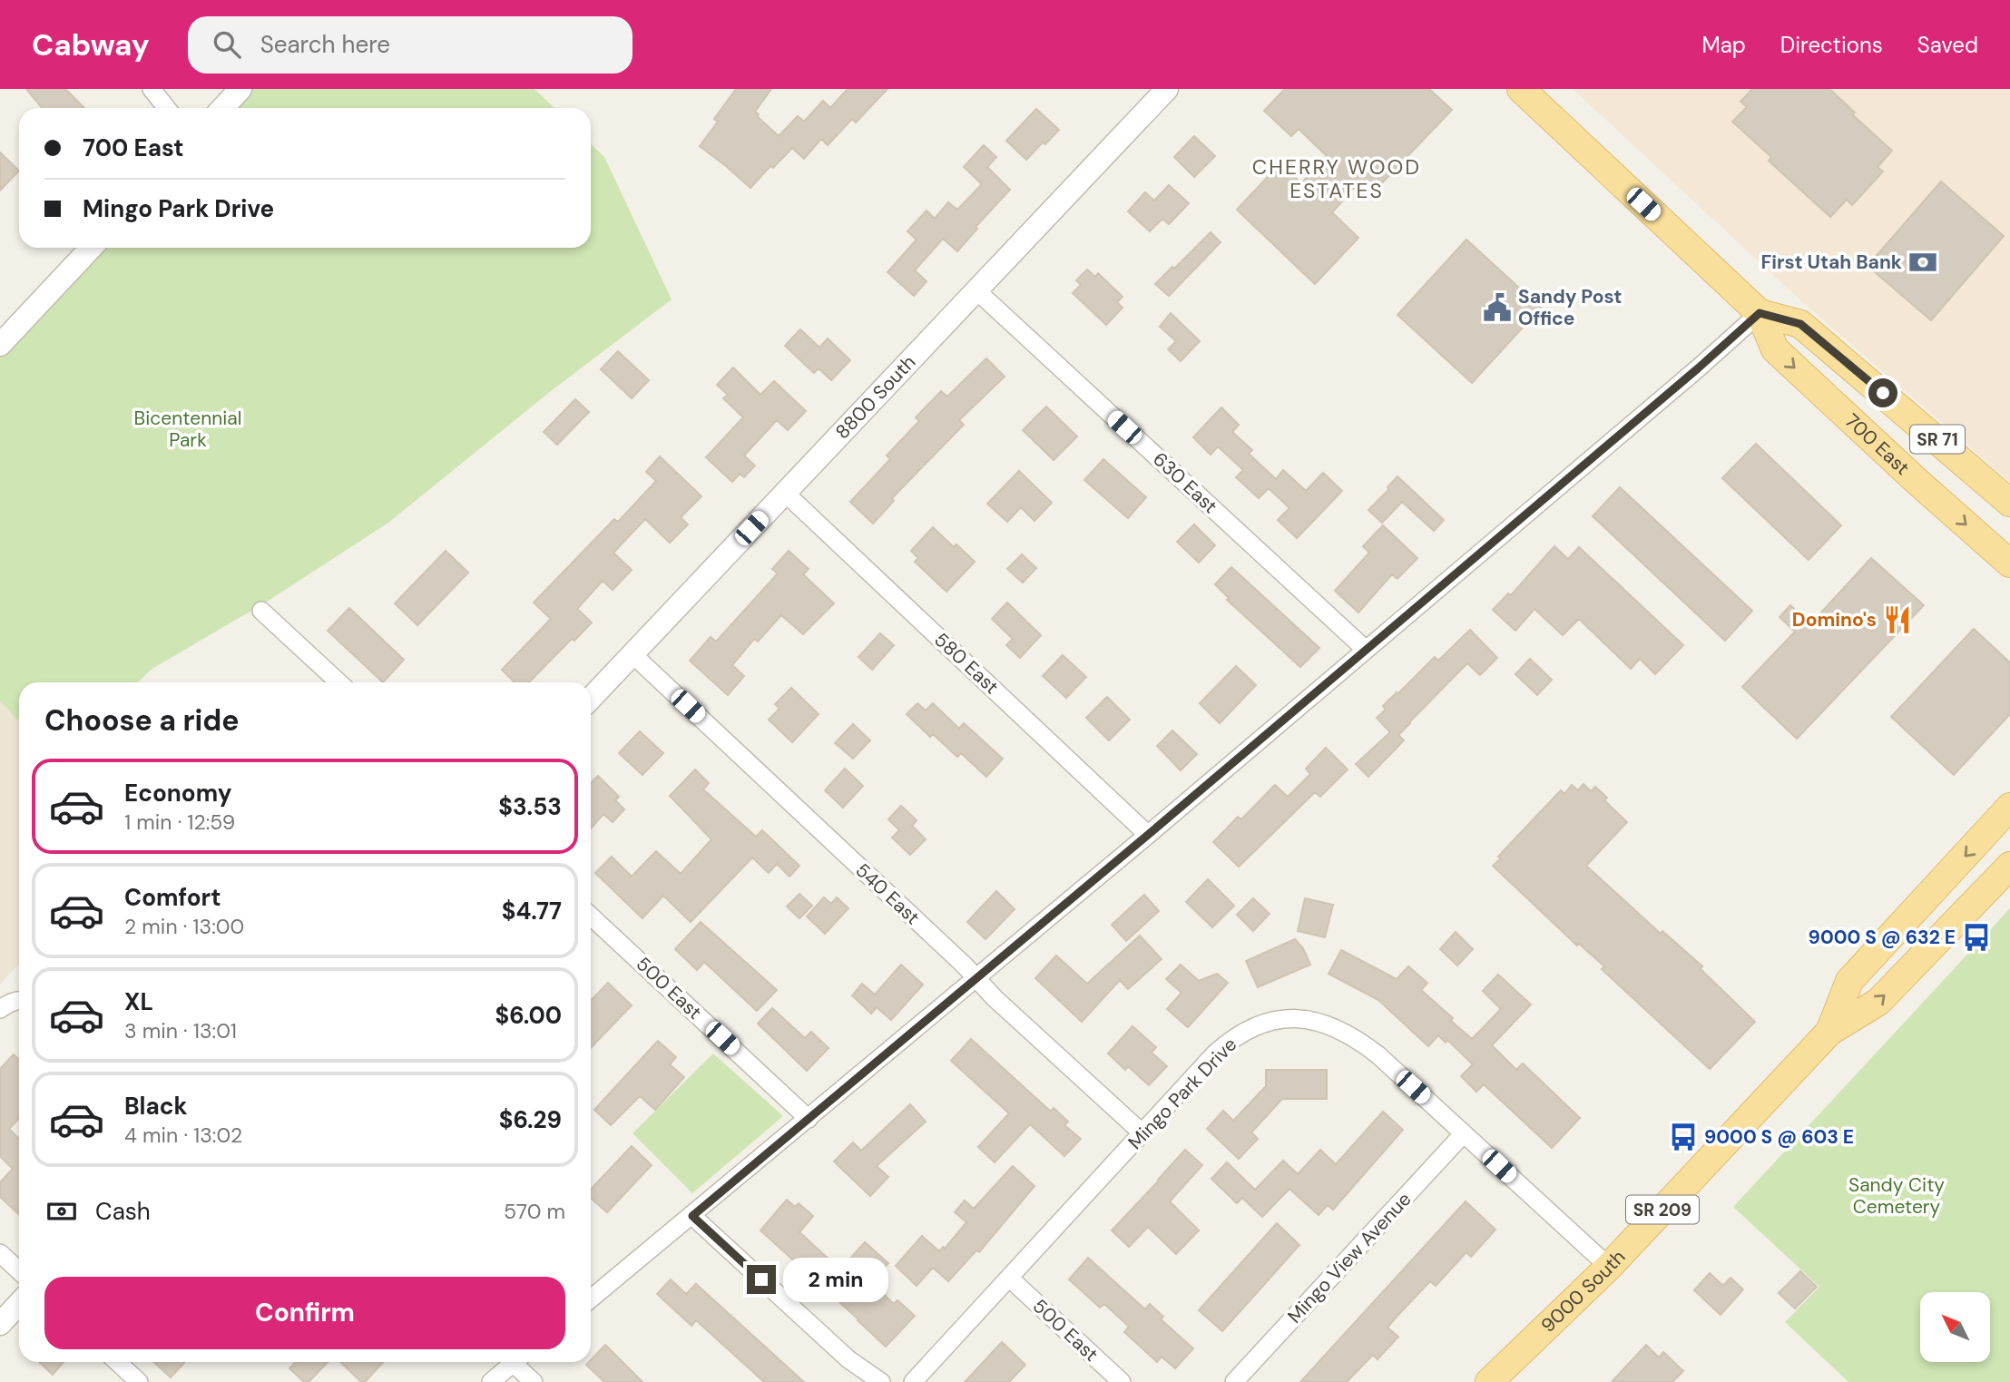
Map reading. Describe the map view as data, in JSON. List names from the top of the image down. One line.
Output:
{"streets":{"main road":["SR 71","700 East","SR 209","9000 South"],"street":["8800 South","630 East","580 East","540 East","500 East","Mingo Park Drive","Mingo View Avenue"]},"crossings":[["8800 South","630 East"],["8800 South","580 East"],["8800 South","540 East"],["540 East","Mingo Park Drive"],["500 East","Mingo Park Drive"],["Mingo Park Drive","Mingo View Avenue"],["Mingo Park Drive","9000 South"]],"districts":["CHERRY WOOD ESTATES"],"parks":["Bicentennial Park","Sandy City Cemetery"],"places":{"bank":["First Utah Bank"],"public building":["Sandy Post Office"],"restaurant":["Domino's"],"bus stop":["9000 S @ 632 E","9000 S @ 603 E"]},"north":"top left","page":{"header":"Cabway","search":"Search here","nav":["Map","Directions","Saved"],"banner":["700 East","Mingo Park Drive"],"heading":"Choose a ride","list":[{"name":"Economy","note":"1 min · 12:59","value":"$3.53"},{"name":"Comfort","note":"2 min · 13:00","value":"$4.77"},{"name":"XL","note":"3 min · 13:01","value":"$6.00"},{"name":"Black","note":"4 min · 13:02","value":"$6.29"}],"pay":["Cash","570 m"],"bubble":"2 min","buttons":"Confirm"}}
